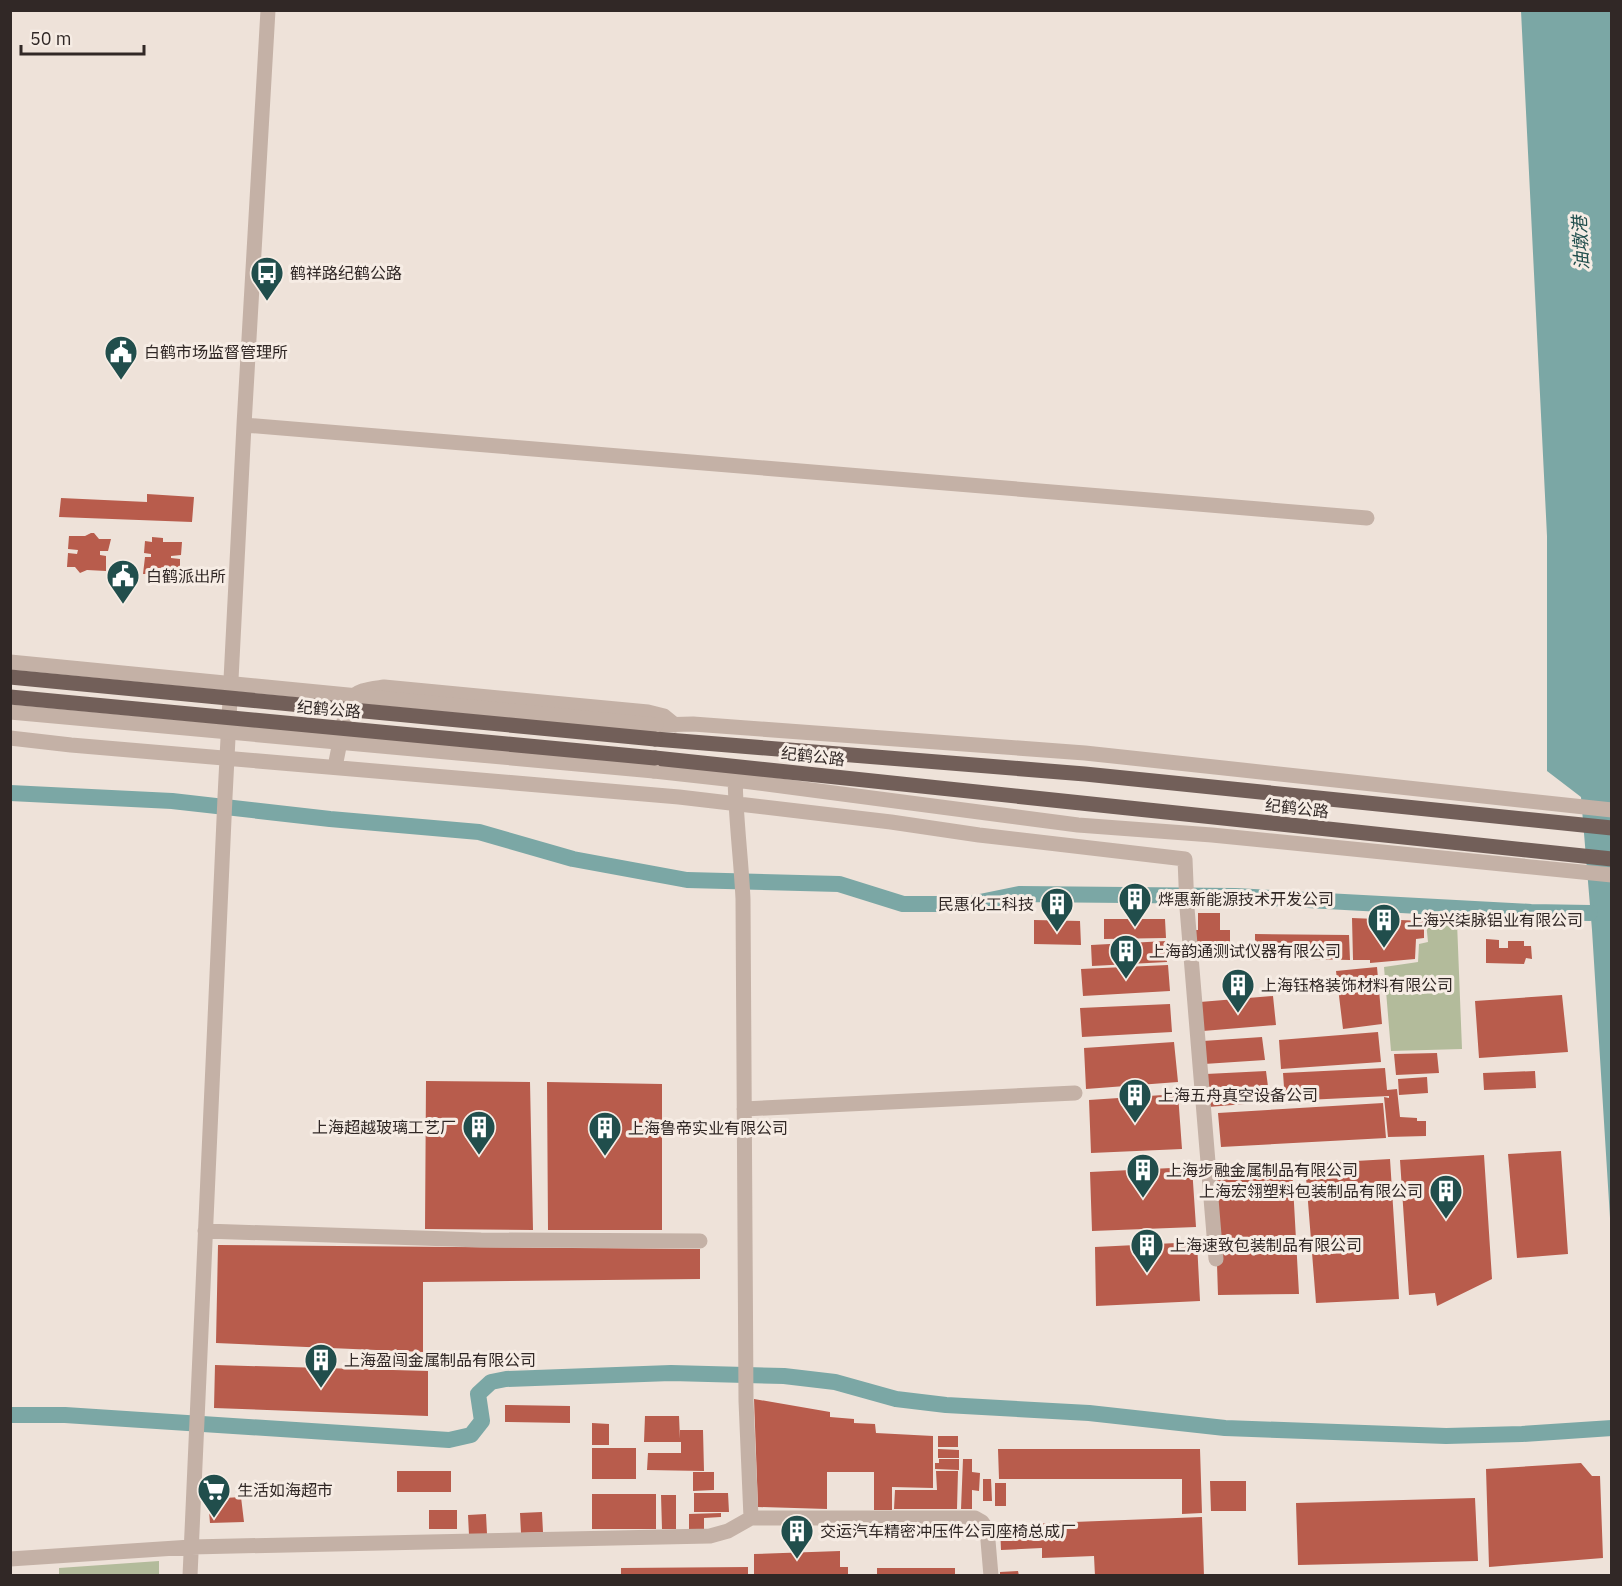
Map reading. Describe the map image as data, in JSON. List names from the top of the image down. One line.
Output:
{"streets":{"main road":["纪鹤公路"]},"water":["油墩港"],"places":{"bus stop":["鹤祥路纪鹤公路"],"public building":["白鹤市场监督管理所","白鹤派出所"],"building":["烨惠新能源技术开发公司","民惠化工科技","上海兴柒脉铝业有限公司","上海韵通测试仪器有限公司","上海钰格装饰材料有限公司","上海五舟真空设备公司","上海超越玻璃工艺厂","上海鲁帝实业有限公司","上海步融金属制品有限公司","上海宏翎塑料包装制品有限公司","上海速致包装制品有限公司","上海盈闯金属制品有限公司","交运汽车精密冲压件公司座椅总成厂"],"supermarket":["生活如海超市"]},"scale_bar":"50 m"}
